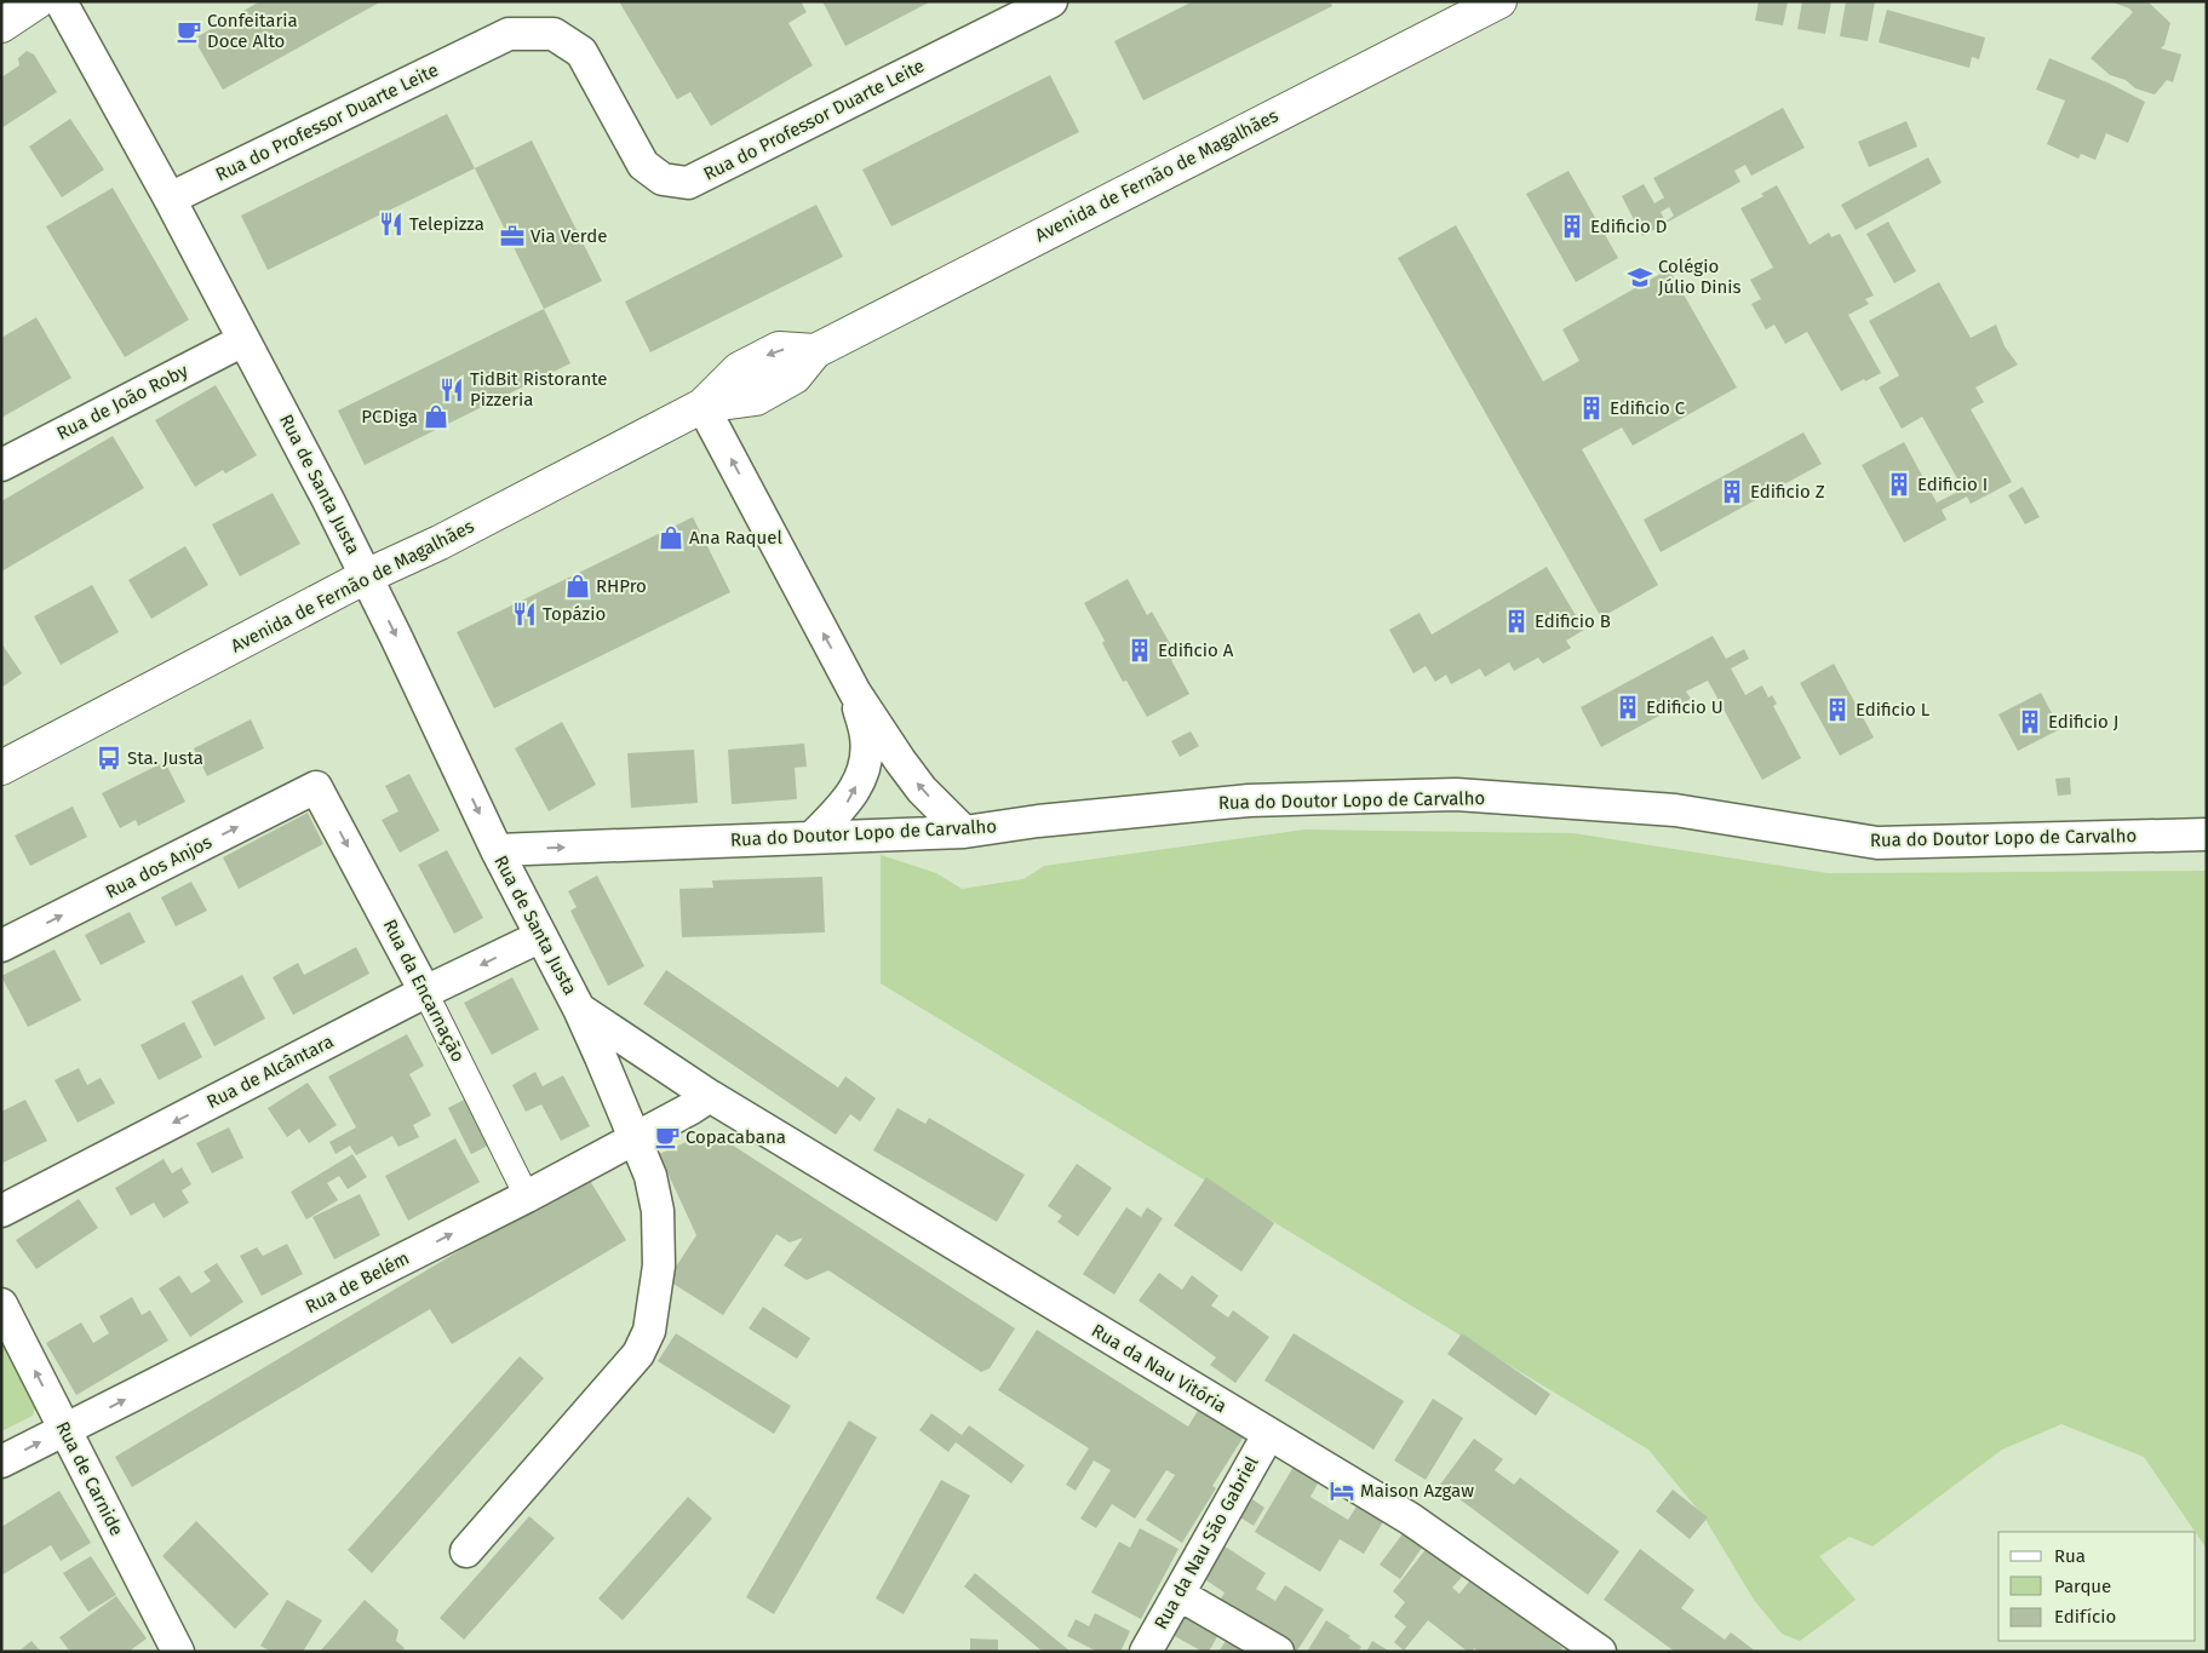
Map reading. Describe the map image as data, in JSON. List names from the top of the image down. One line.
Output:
{"streets":{"main road":["Avenida de Fernão de Magalhães"],"street":["Rua do Professor Duarte Leite","Rua de João Roby","Rua de Santa Justa","Rua do Doutor Lopo de Carvalho","Rua dos Anjos","Rua da Encarnação","Rua de Alcântara","Rua de Belém","Rua da Nau Vitória","Rua de Carnide","Rua da Nau São Gabriel"]},"crossings":[["Rua do Professor Duarte Leite","Rua de Santa Justa"],["Avenida de Fernão de Magalhães","Rua de Santa Justa"],["Rua de João Roby","Rua de Santa Justa"],["Rua de Santa Justa","Rua do Doutor Lopo de Carvalho"],["Rua de Santa Justa","Rua de Alcântara"],["Rua de Santa Justa","Rua de Belém"],["Rua de Santa Justa","Rua da Nau Vitória"],["Rua dos Anjos","Rua da Encarnação"],["Rua da Encarnação","Rua de Alcântara"],["Rua da Encarnação","Rua de Belém"],["Rua de Belém","Rua da Nau Vitória"],["Rua de Belém","Rua de Carnide"],["Rua da Nau Vitória","Rua da Nau São Gabriel"]],"one_way":["Rua dos Anjos","Rua da Encarnação","Rua de Alcântara","Rua de Belém","Rua de Carnide"],"places":{"cafe":["Confeitaria Doce Alto","Copacabana"],"restaurant":["Telepizza","TidBit Ristorante Pizzeria","Topázio"],"building":["Edificio D","Edificio C","Edificio I","Edificio Z","Edificio B","Edificio A","Edificio U","Edificio L","Edificio J"],"office":["Via Verde"],"school or university":["Colégio Júlio Dinis"],"shop":["PCDiga","Ana Raquel","RHPro"],"bus stop":["Sta. Justa"],"hotel":["Maison Azgaw"]},"legend":["Rua","Parque","Edifício"]}
